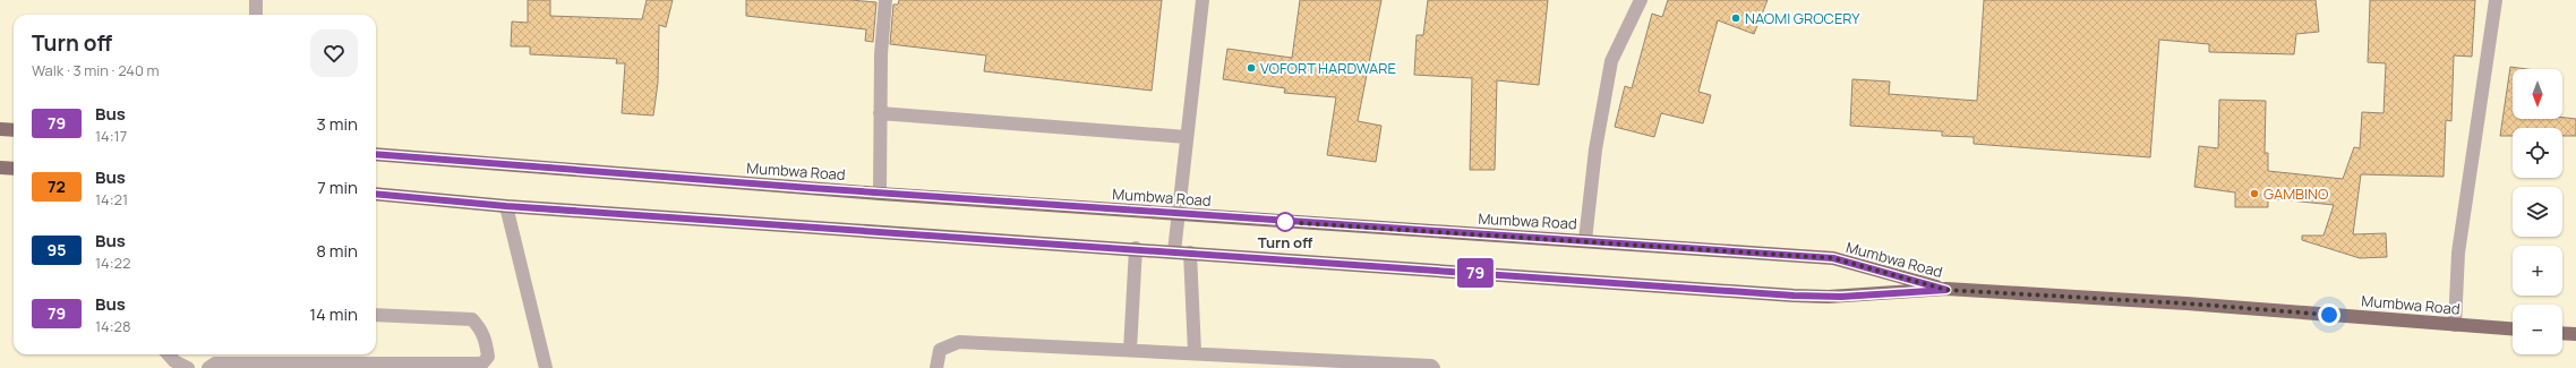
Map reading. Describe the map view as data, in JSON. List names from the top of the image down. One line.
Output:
{"streets":{"main road":["Mumbwa Road"]},"places":["NAOMI GROCERY","VOFORT HARDWARE","GAMBINO","Turn off"],"lines":["bus line 79"],"north":"bottom","page":{"on_map":"79","heading":["Turn off","Walk · 3 min · 240 m"],"map_buttons":["+","−"],"list":[{"mark":"79","name":"Bus","note":"14:17","value":"3 min"},{"mark":"72","name":"Bus","note":"14:21","value":"7 min"},{"mark":"95","name":"Bus","note":"14:22","value":"8 min"},{"mark":"79","name":"Bus","note":"14:28","value":"14 min"}]}}
